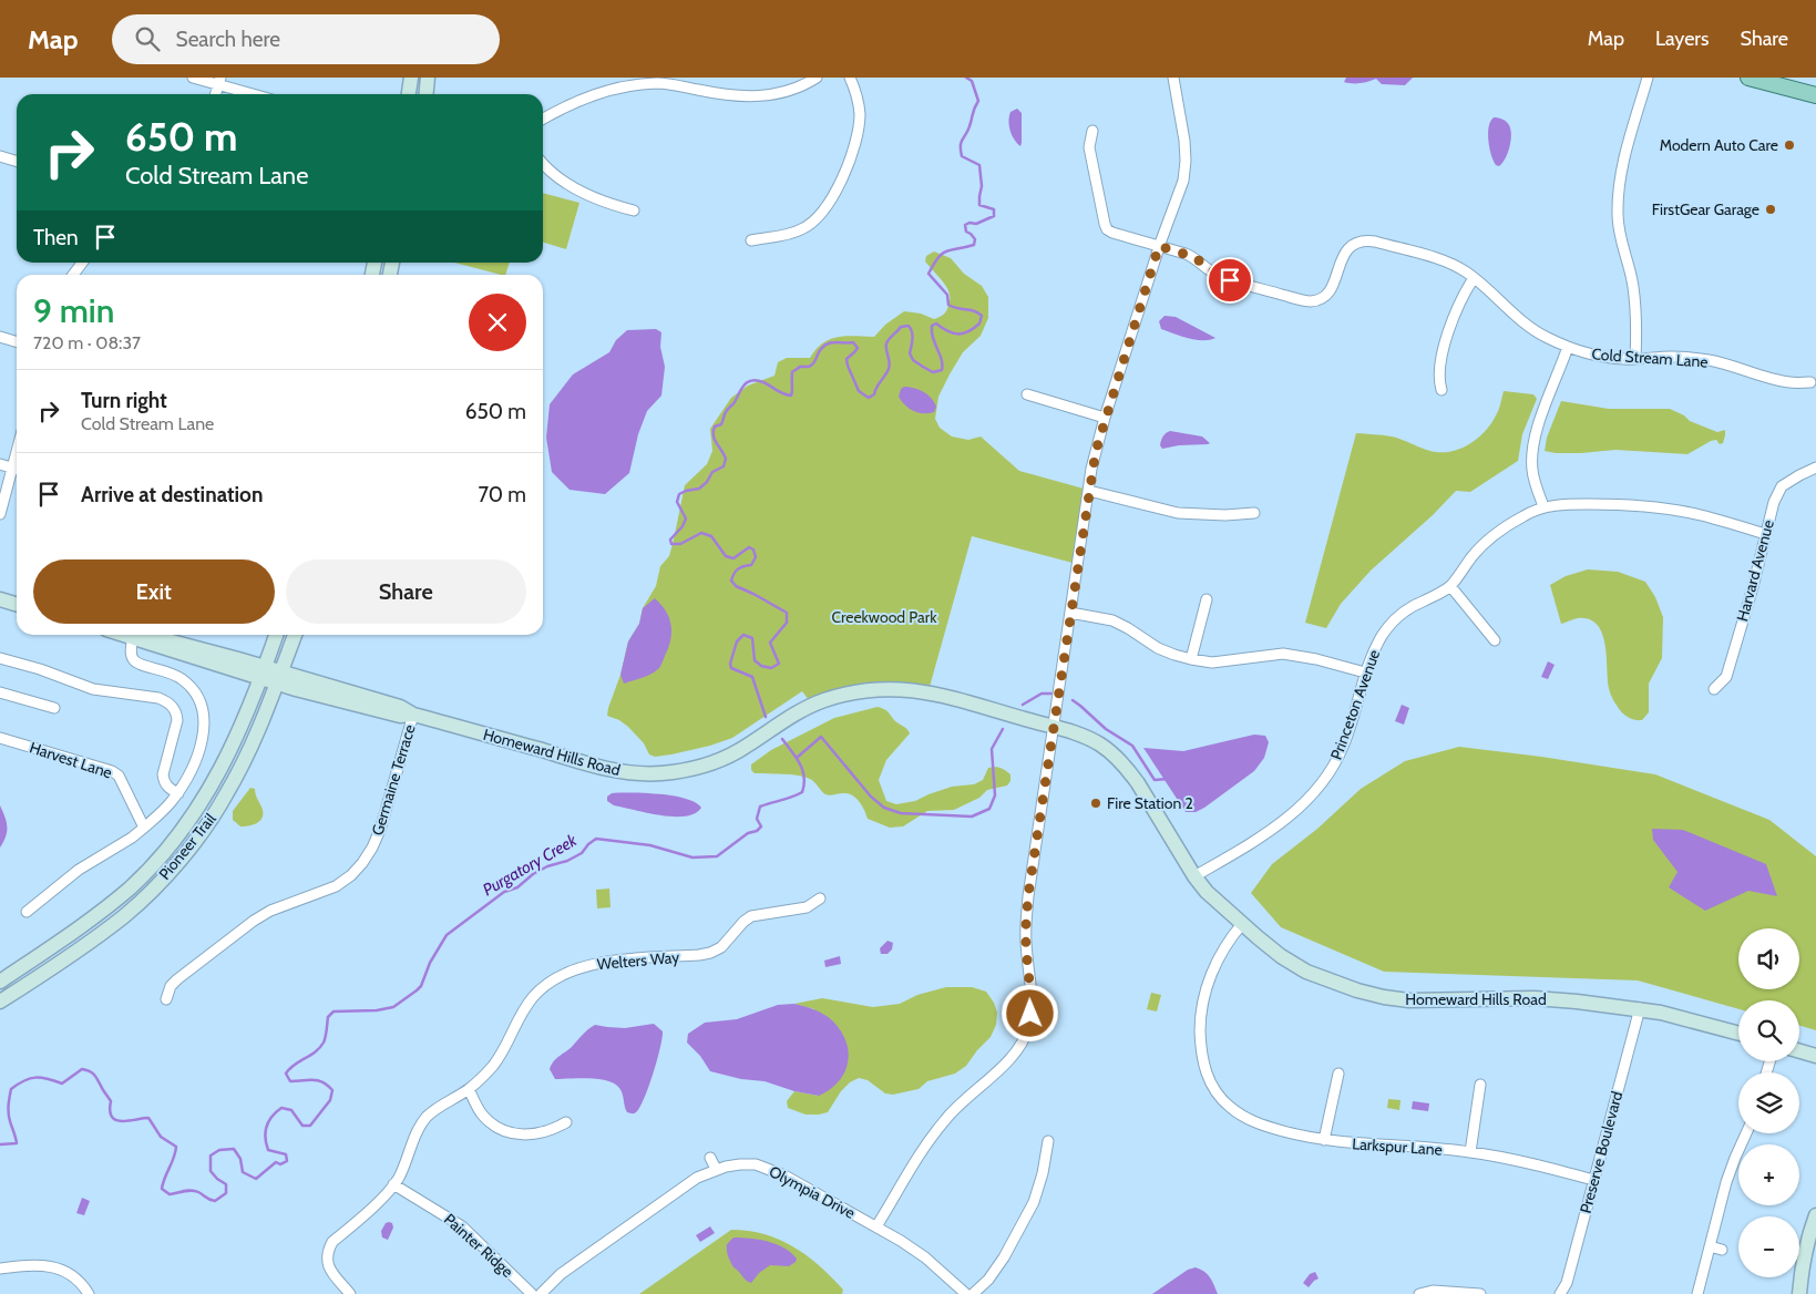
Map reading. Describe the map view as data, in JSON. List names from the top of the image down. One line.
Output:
{"streets":{"street":["Cold Stream Lane","Harvard Avenue","Princeton Avenue","Homeward Hills Road","Harvest Lane","Germaine Terrace","Pioneer Trail","Welters Way","Larkspur Lane","Preserve Boulevard","Olympia Drive","Painter Ridge"]},"crossings":[["Harvard Avenue","Princeton Avenue"],["Princeton Avenue","Homeward Hills Road"],["Homeward Hills Road","Germaine Terrace"],["Homeward Hills Road","Pioneer Trail"],["Homeward Hills Road","Larkspur Lane"],["Homeward Hills Road","Preserve Boulevard"],["Welters Way","Painter Ridge"],["Larkspur Lane","Preserve Boulevard"]],"water":["Purgatory Creek"],"parks":["Creekwood Park"],"places":["Modern Auto Care","FirstGear Garage","Fire Station 2"],"page":{"header":"Map","search":"Search here","nav":["Map","Layers","Share"],"turn":["650 m","Cold Stream Lane"],"then":"Then","heading":["9 min","720 m · 08:37"],"list":[{"name":"Turn right","note":"Cold Stream Lane","value":"650 m"},{"name":"Arrive at destination","value":"70 m"}],"buttons":["Exit","Share"],"map_buttons":["+","−"]}}
